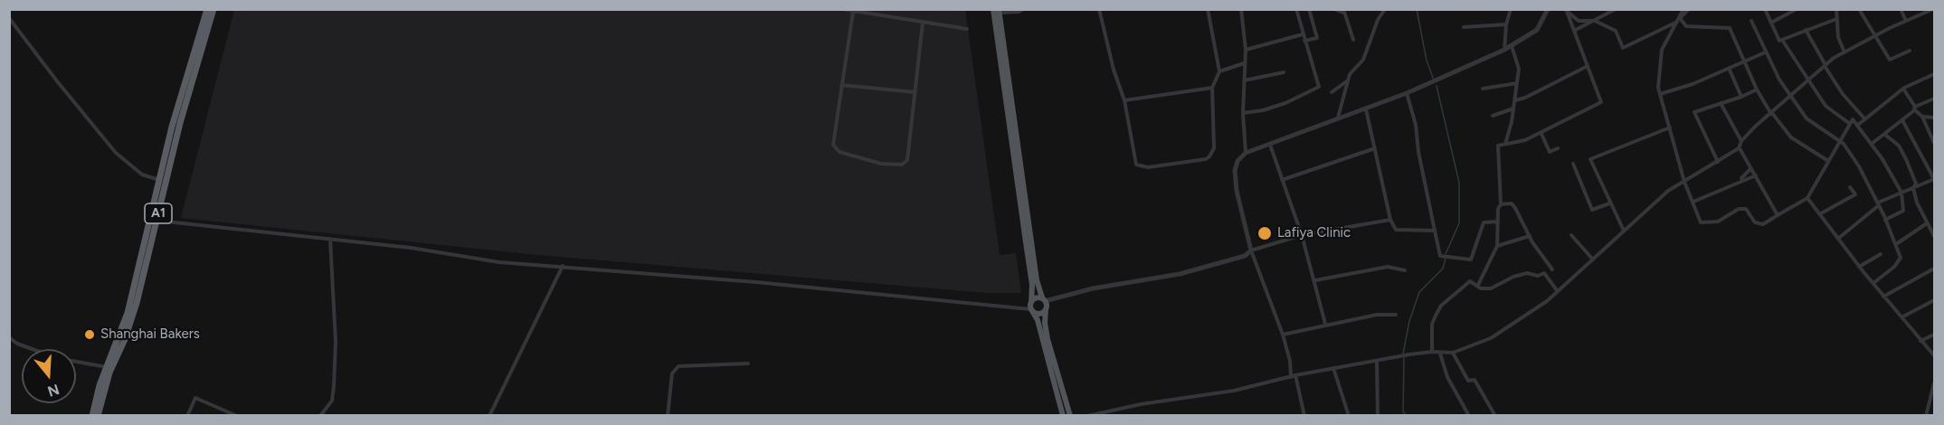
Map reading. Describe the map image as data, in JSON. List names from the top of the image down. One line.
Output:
{"streets":{"highway":["A1"]},"places":["Lafiya Clinic","Shanghai Bakers"],"north":"bottom"}
